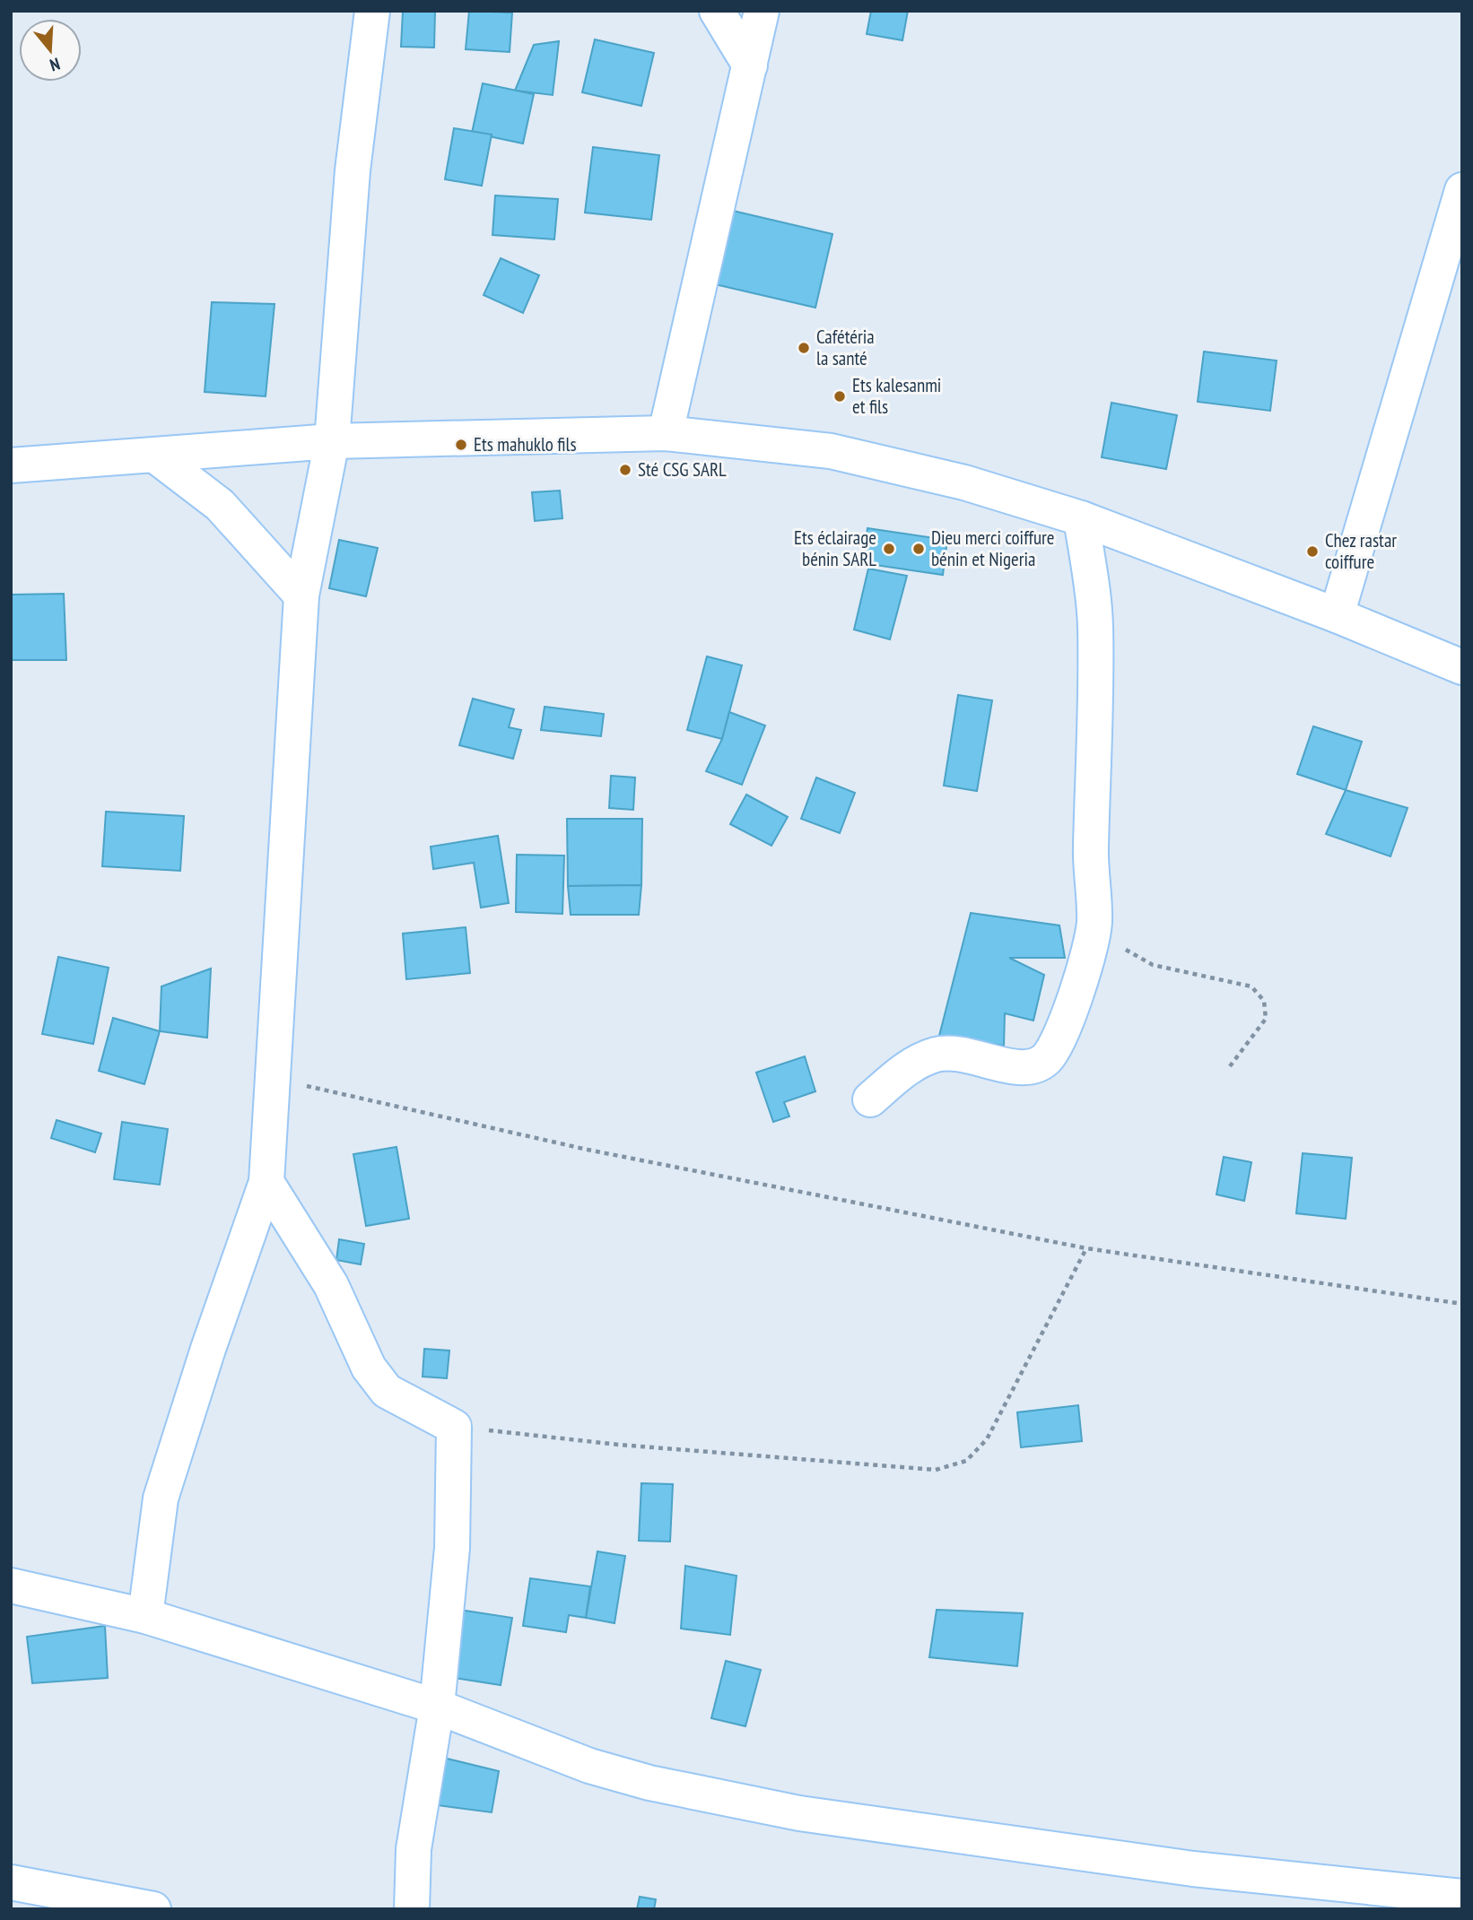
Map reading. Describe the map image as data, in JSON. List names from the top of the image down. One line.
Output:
{"places":["Cafétéria la santé","Ets kalesanmi et fils","Ets mahuklo fils","Sté CSG SARL","Ets éclairage bénin SARL","Dieu merci coiffure bénin et Nigeria","Chez rastar coiffure"],"north":"bottom"}
